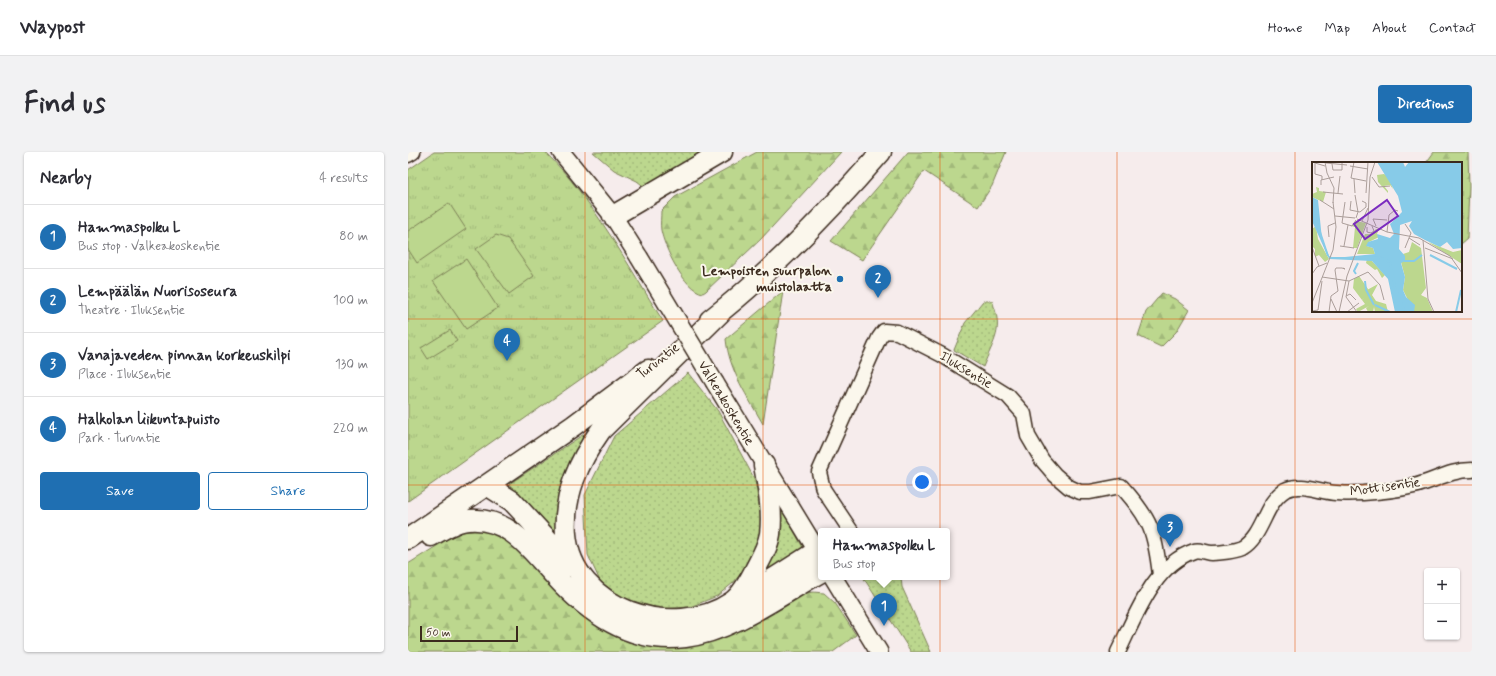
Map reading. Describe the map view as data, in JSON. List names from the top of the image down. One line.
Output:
{"streets":{"main road":["Turuntie"],"street":["Iluksentie","Valkeakoskentie","Mottisentie"]},"crossings":[["Iluksentie","Mottisentie"]],"places":["Lempoisten suurpalon muistolaatta"],"scale_bar":"50 m","page":{"header":"Waypost","nav":["Home","Map","About","Contact"],"buttons":["Directions",["Save","Share"]],"title":"Find us","heading":["Nearby","4 results"],"list":[{"mark":"1","name":"Hammaspolku L","note":"Bus stop · Valkeakoskentie","value":"80 m"},{"mark":"2","name":"Lempäälän Nuorisoseura","note":"Theatre · Iluksentie","value":"100 m"},{"mark":"3","name":"Vanajaveden pinnan korkeuskilpi","note":"Place · Iluksentie","value":"130 m"},{"mark":"4","name":"Halkolan liikuntapuisto","note":"Park · Turuntie","value":"220 m"}],"pins":["2","4","3","1"],"popup":["Hammaspolku L","Bus stop"],"map_buttons":["+","−"],"scale":"50 m"}}
